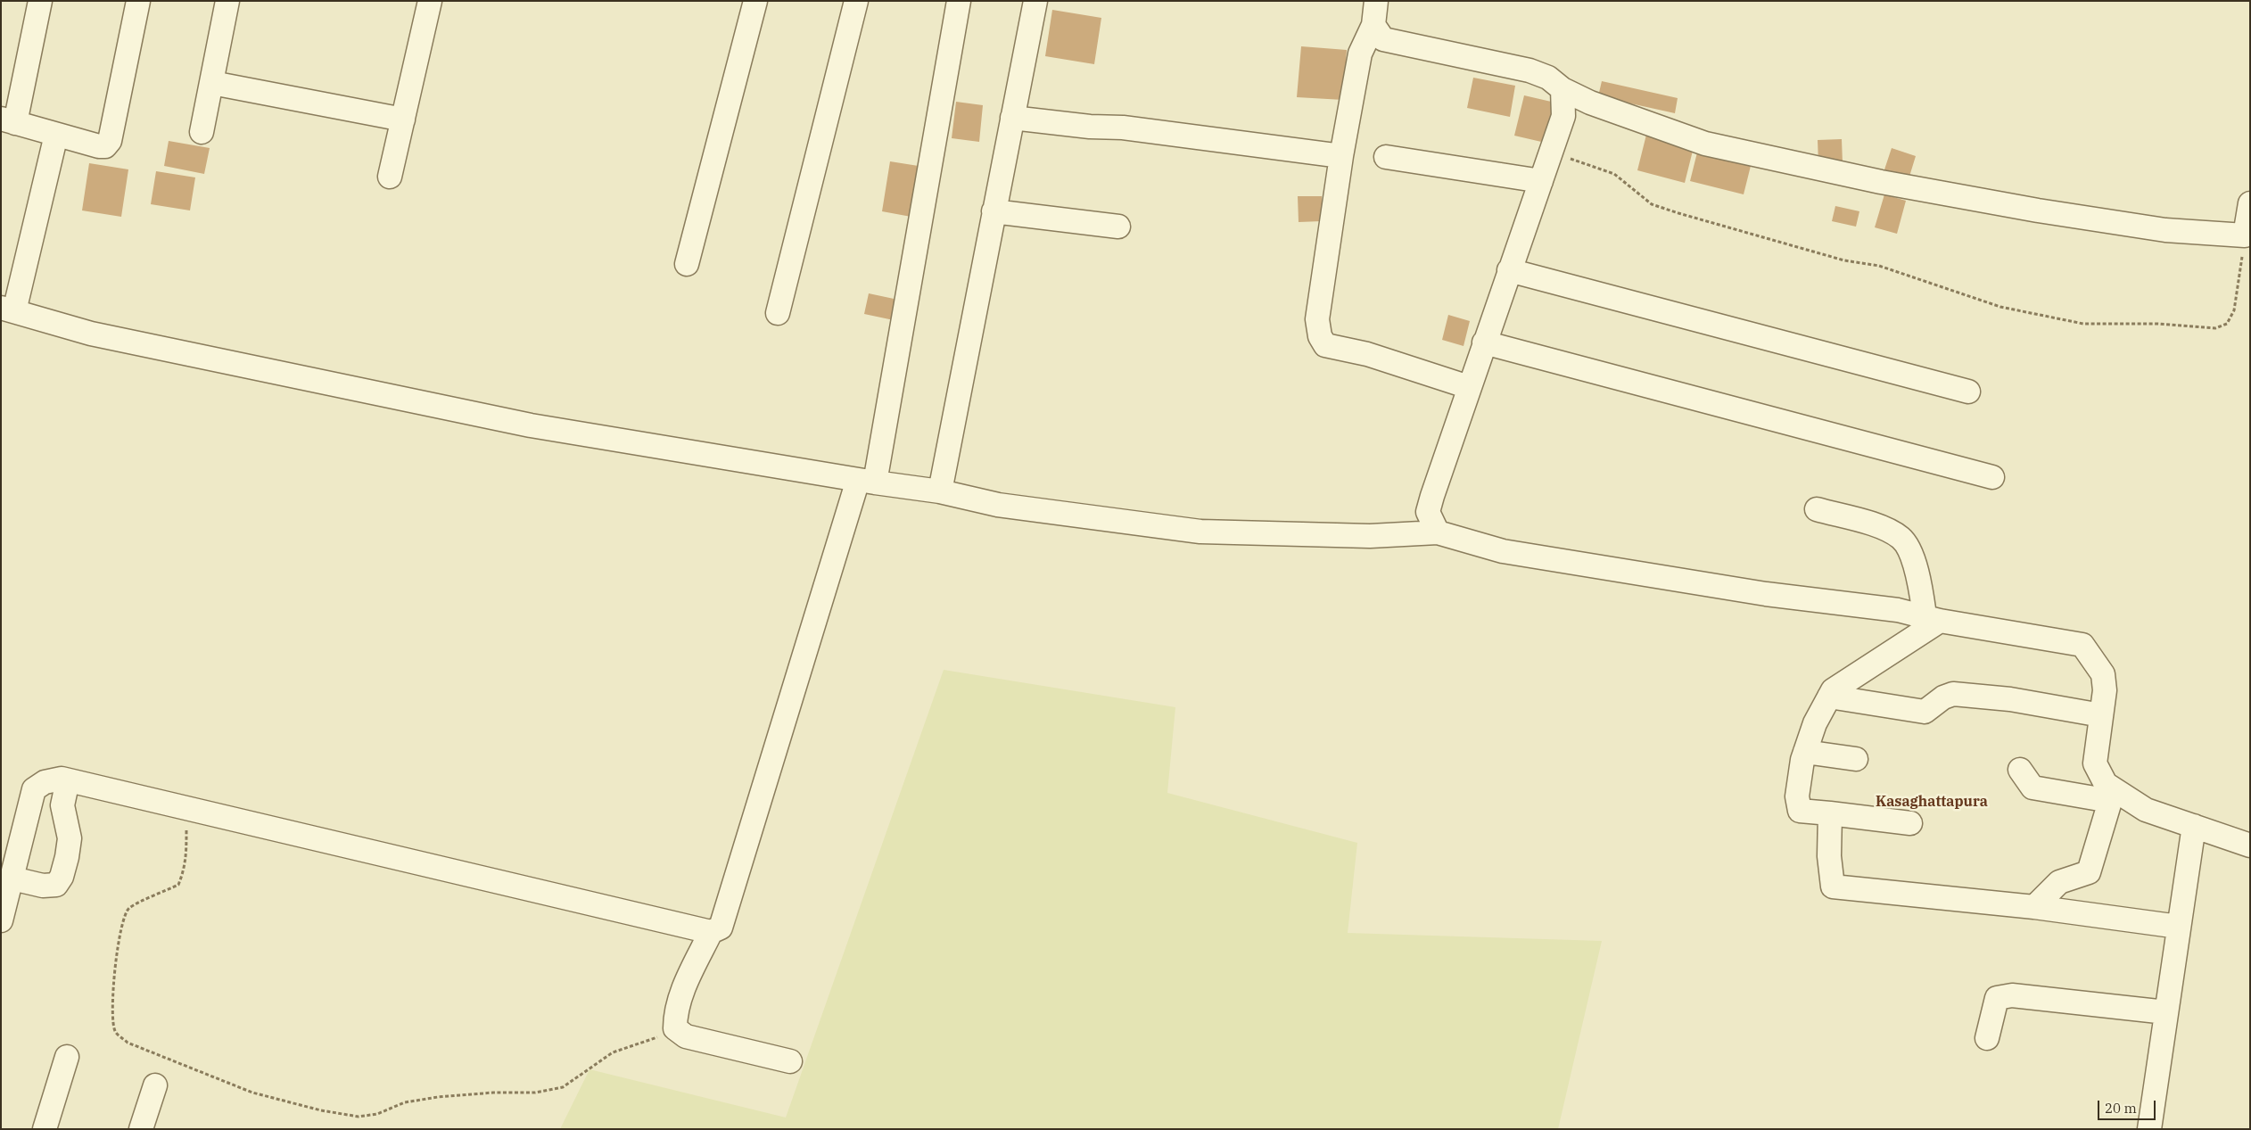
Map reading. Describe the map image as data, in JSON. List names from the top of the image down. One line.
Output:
{"districts":["Kasaghattapura"],"scale_bar":"20 m"}
